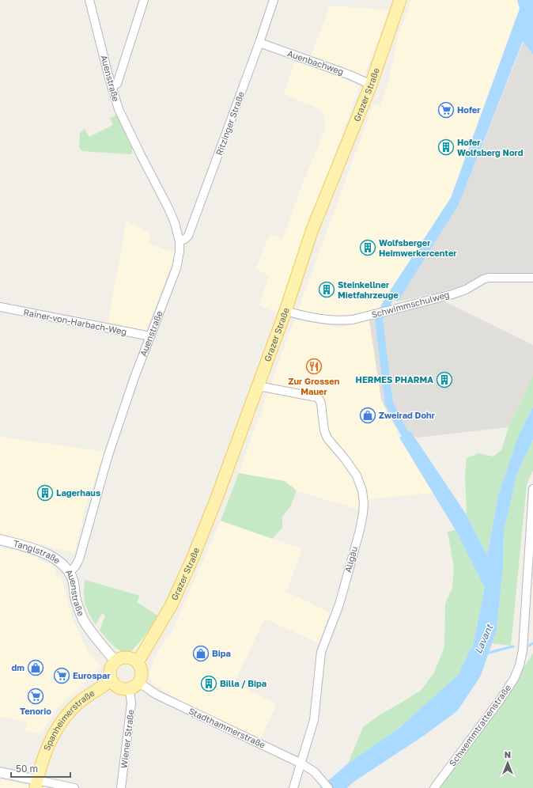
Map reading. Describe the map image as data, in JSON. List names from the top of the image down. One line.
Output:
{"streets":{"main road":["Grazer Straße","Spanheimerstraße"],"street":["Auenbachweg","Auenstraße","Ritzinger Straße","Schwimmschulweg","Rainer-von-Harbach-Weg","Tanglstraße","Allgäu","Schwemmtrattenstraße","Stadthammerstraße","Wiener Straße"]},"crossings":[["Auenbachweg","Grazer Straße"],["Auenbachweg","Ritzinger Straße"],["Auenstraße","Grazer Straße"],["Auenstraße","Ritzinger Straße"],["Auenstraße","Rainer-von-Harbach-Weg"],["Auenstraße","Tanglstraße"],["Auenstraße","Spanheimerstraße"],["Auenstraße","Stadthammerstraße"],["Auenstraße","Wiener Straße"],["Grazer Straße","Schwimmschulweg"],["Grazer Straße","Allgäu"],["Grazer Straße","Spanheimerstraße"],["Grazer Straße","Stadthammerstraße"],["Grazer Straße","Wiener Straße"],["Allgäu","Stadthammerstraße"],["Spanheimerstraße","Stadthammerstraße"],["Spanheimerstraße","Wiener Straße"],["Stadthammerstraße","Wiener Straße"]],"water":["Lavant"],"places":{"supermarket":["Hofer","Eurospar","Tenorio"],"building":["Hofer Wolfsberg Nord","Wolfsberger Heimwerkercenter","Steinkellner Mietfahrzeuge","HERMES PHARMA","Lagerhaus","Billa / Bipa"],"restaurant":["Zur Grossen Mauer"],"shop":["Zweirad Dohr","Bipa","dm"]},"scale_bar":"50 m","north":"top"}
